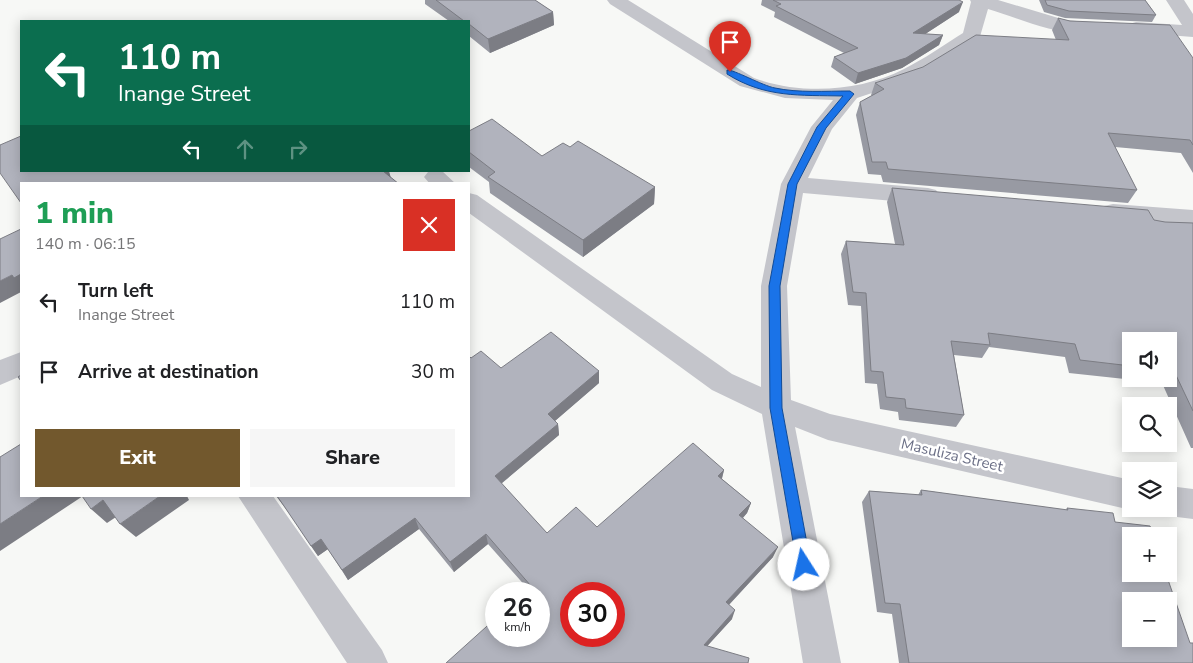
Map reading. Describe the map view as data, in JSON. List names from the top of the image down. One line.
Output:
{"streets":{"street":["Masuliza Street"]},"page":{"turn":["110 m","Inange Street"],"heading":["1 min","140 m · 06:15"],"list":[{"name":"Turn left","note":"Inange Street","value":"110 m"},{"name":"Arrive at destination","value":"30 m"}],"map_buttons":["+","−"],"buttons":["Exit","Share"],"speed":"26 km/h","limit":"30"}}
